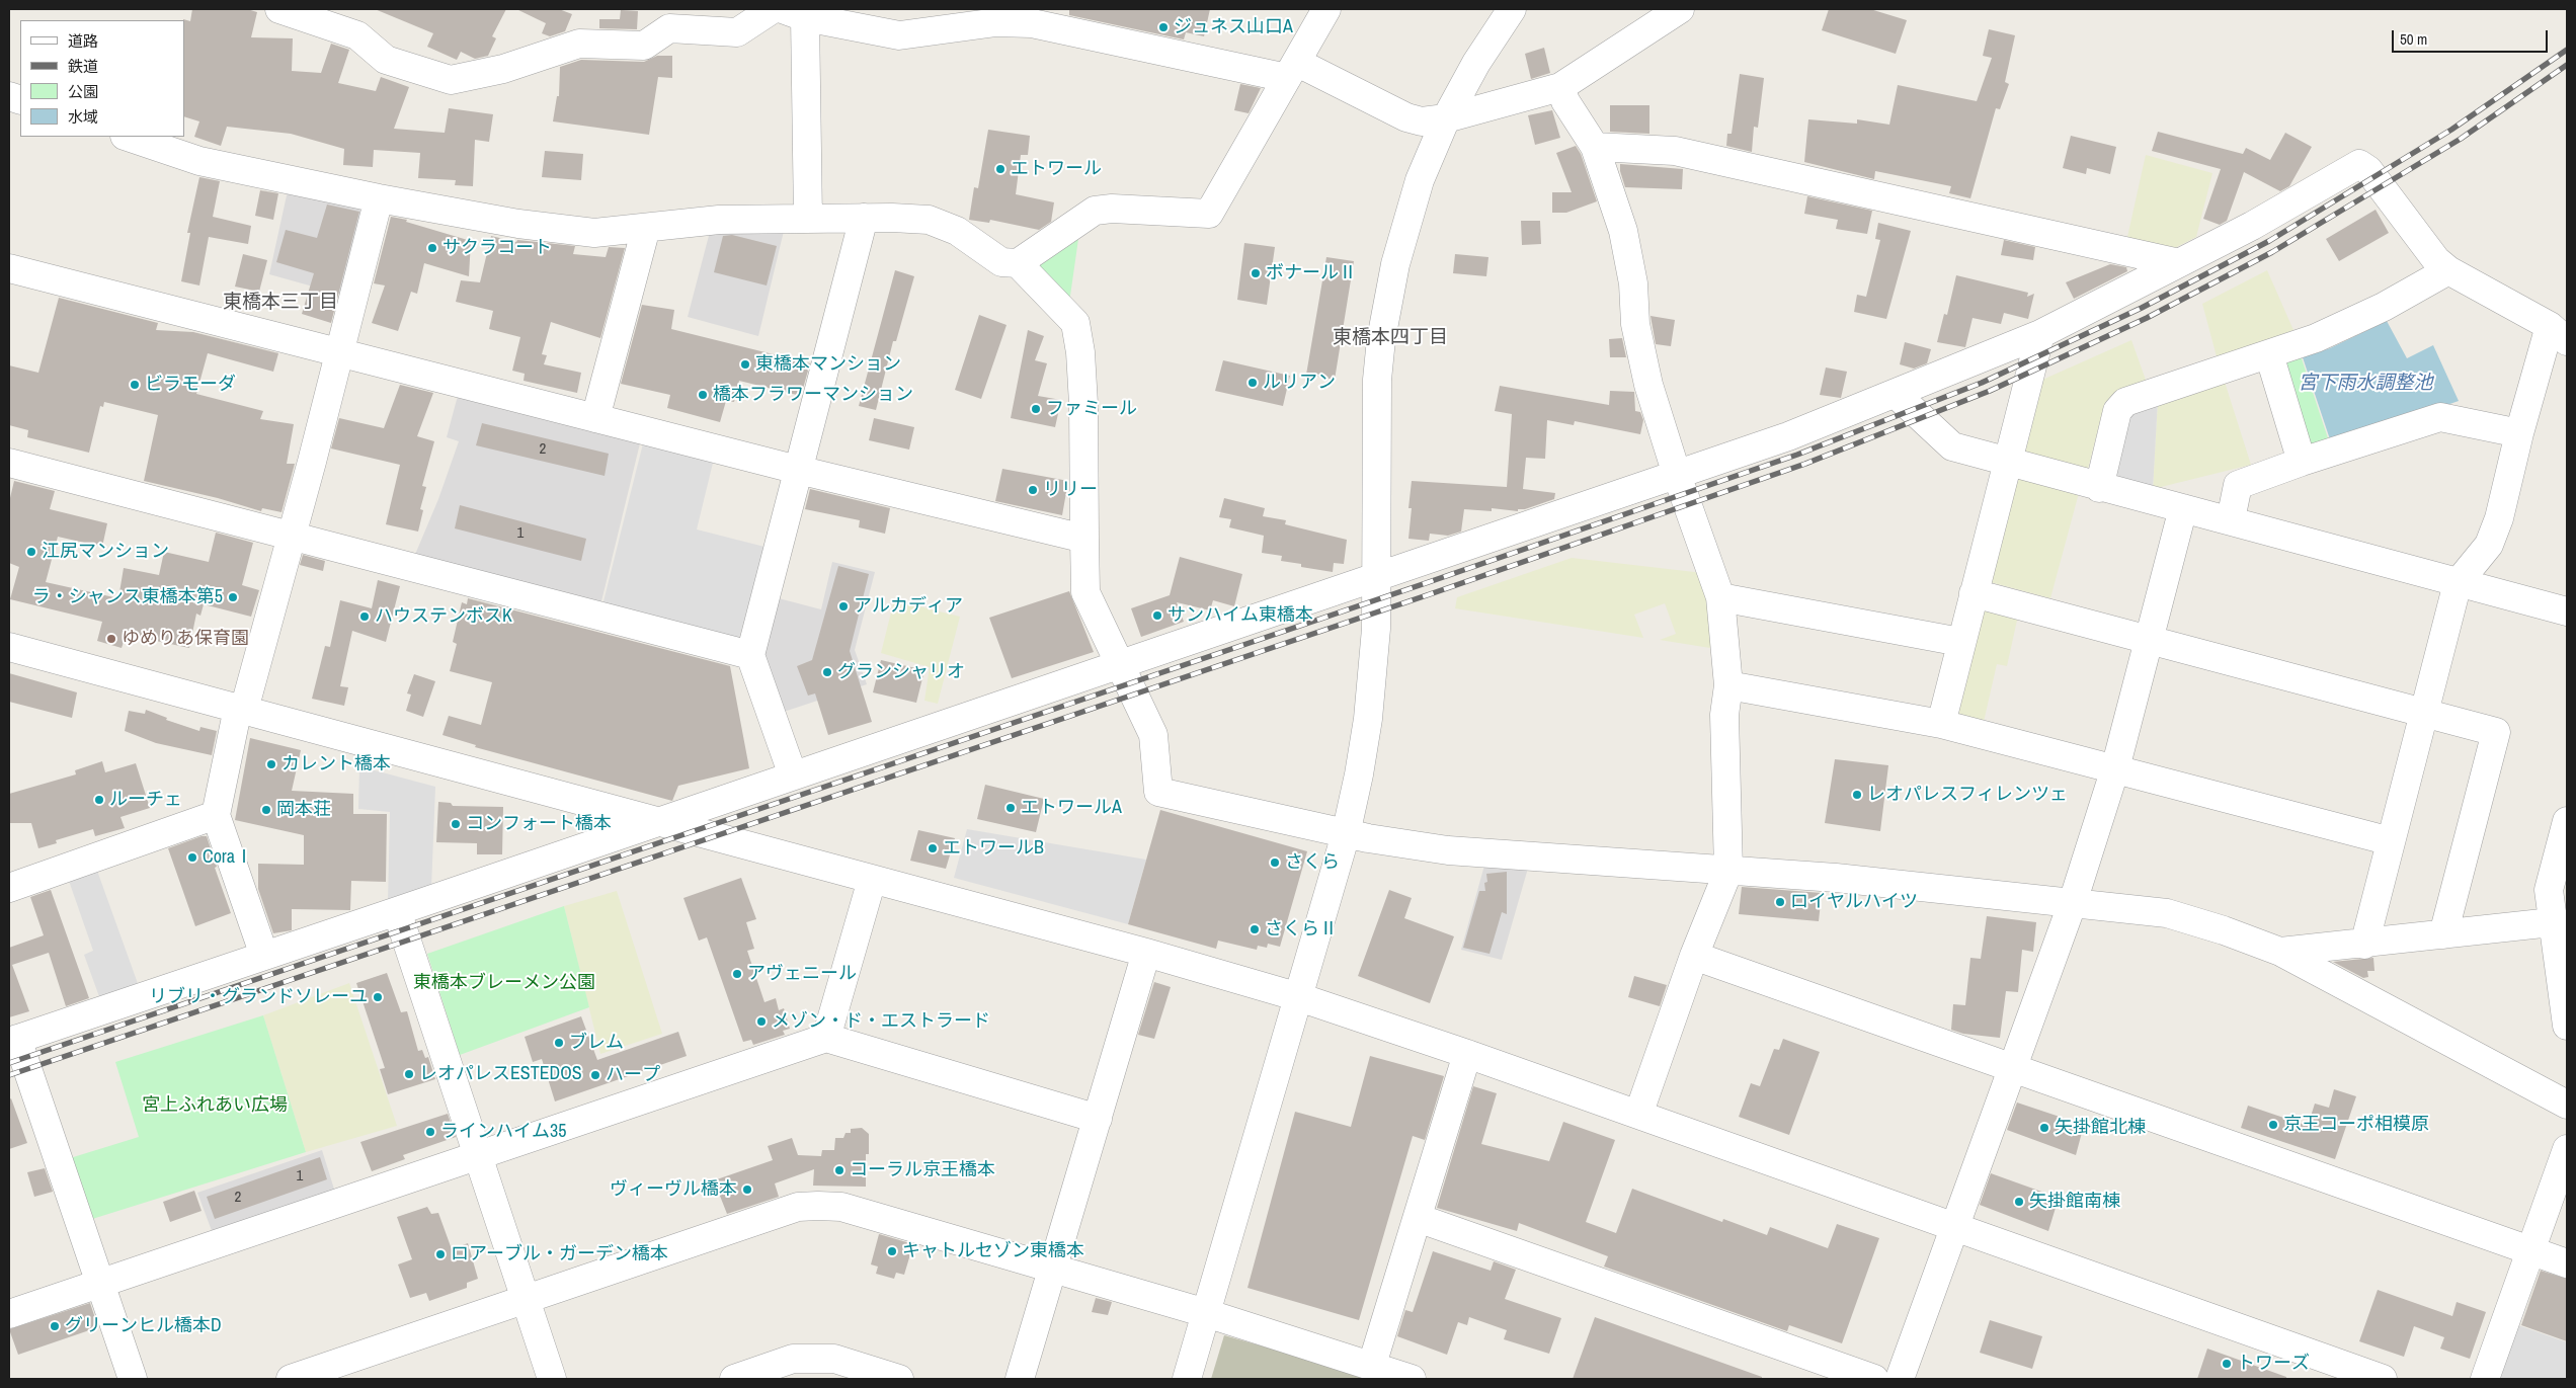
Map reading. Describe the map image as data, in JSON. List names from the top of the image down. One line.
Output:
{"districts":["東橋本三丁目","東橋本四丁目"],"water":["宮下雨水調整池"],"parks":["東橋本ブレーメン公園","宮上ふれあい広場"],"places":["ジュネス山口A","エトワール","サクラコート","ボナールⅡ","東橋本マンション","ルリアン","ビラモーダ","橋本フラワーマンション","ファミール","リリー","江尻マンション","ラ・シャンス東橋本第5","アルカディア","サンハイム東橋本","ハウステンボスK","ゆめりあ保育園","グランシャリオ","カレント橋本","レオパレスフィレンツェ","ルーチェ","エトワールA","岡本荘","コンフォート橋本","エトワールB","CoraⅠ","さくら","ロイヤルハイツ","さくらⅡ","アヴェニール","リブリ・グランドソレーユ","メゾン・ド・エストラード","ブレム","レオパレスESTEDOS","ハープ","京王コーポ相模原","矢掛館北棟","ラインハイム35","コーラル京王橋本","ヴィーヴル橋本","矢掛館南棟","キャトルセゾン東橋本","ロアーブル・ガーデン橋本","グリーンヒル橋本D","トワーズ"],"house_numbers":["2","1","1","2"],"legend":["道路","鉄道","公園","水域"],"scale_bar":"50 m"}
